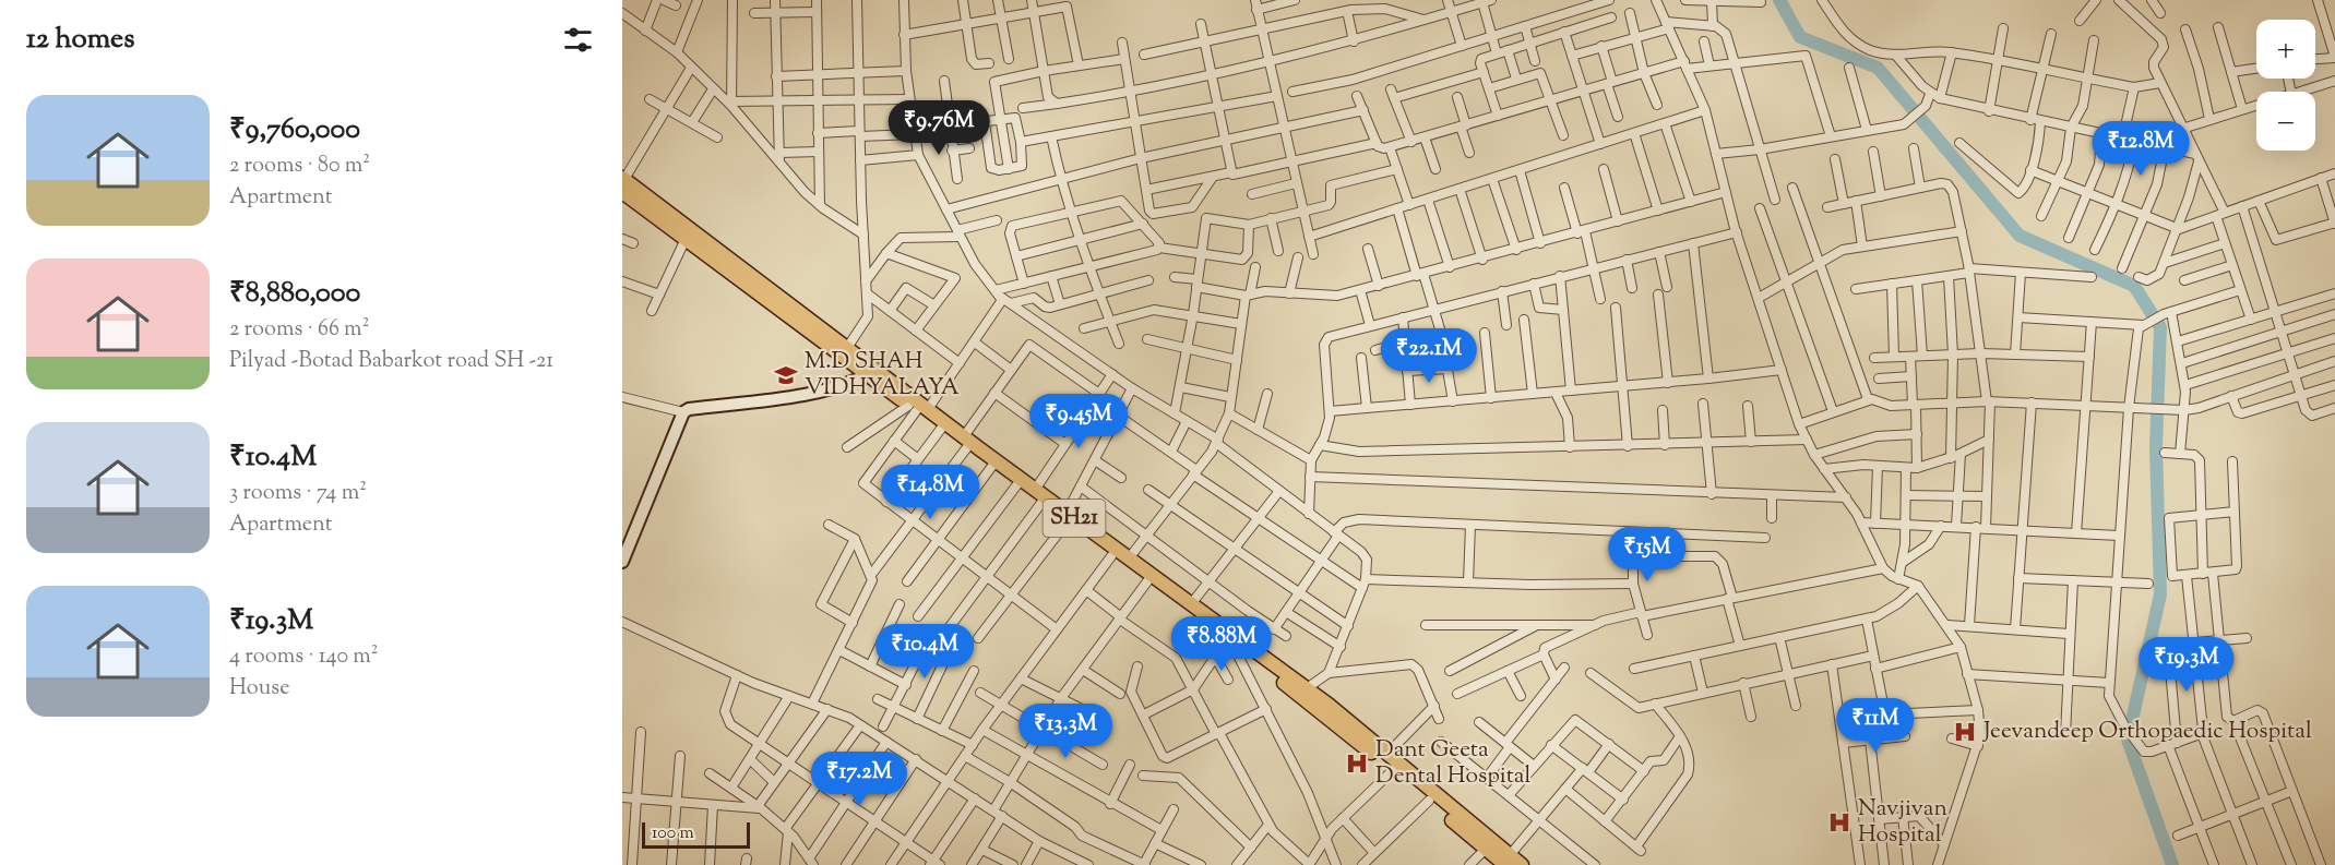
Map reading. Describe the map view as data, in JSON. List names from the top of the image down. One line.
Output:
{"streets":{"main road":["SH21"]},"places":{"school or university":["M.D SHAH VIDHYALAYA"],"hospital":["Jeevandeep Orthopaedic Hospital","Dant Geeta Dental Hospital","Navjivan Hospital"]},"scale_bar":"100 m","page":{"heading":"12 homes","map_buttons":["+","−"],"list":[{"name":"₹9,760,000","note":"2 rooms · 80 m² · Apartment"},{"name":"₹8,880,000","note":"2 rooms · 66 m² · Pilyad -Botad Babarkot road SH -21"},{"name":"₹10.4M","note":"3 rooms · 74 m² · Apartment"},{"name":"₹19.3M","note":"4 rooms · 140 m² · House"}],"price":["₹9.76M","₹12.8M","₹22.1M","₹9.45M","₹14.8M","₹15M","₹8.88M","₹10.4M","₹19.3M","₹11M","₹13.3M","₹17.2M"],"scale":"100 m"}}
